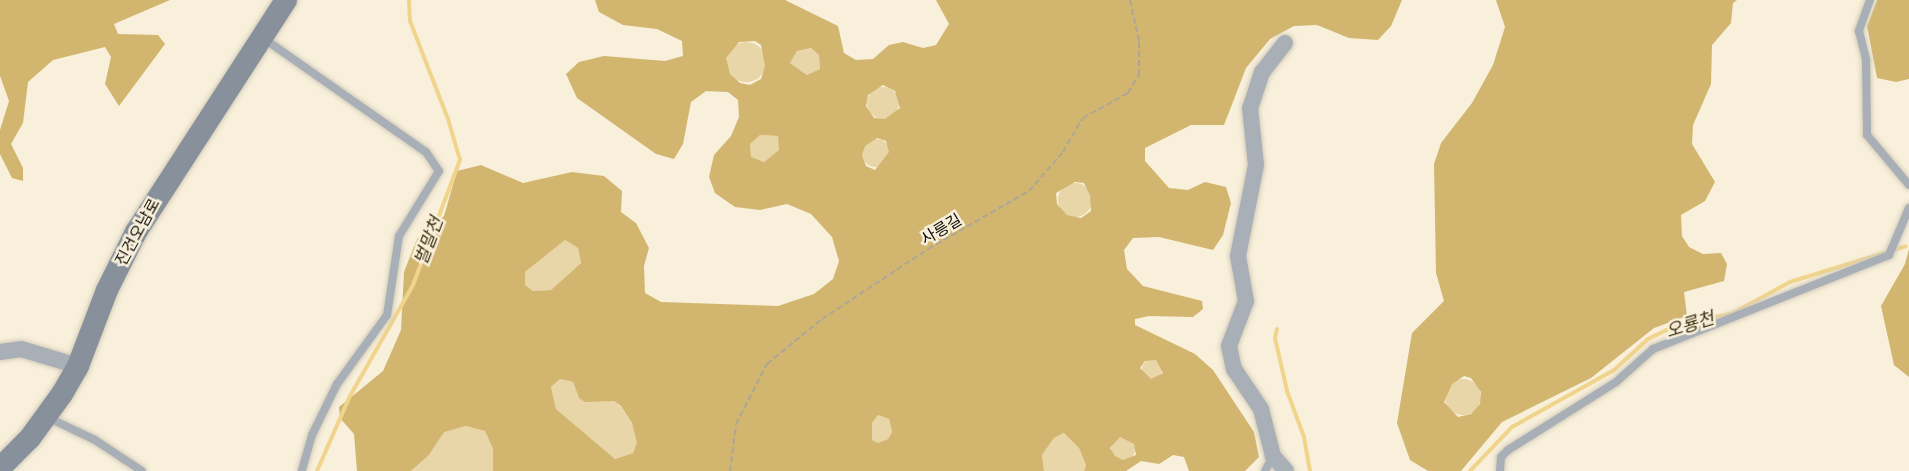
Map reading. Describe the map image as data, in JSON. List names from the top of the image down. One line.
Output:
{"streets":{"main road":["진건오남로"],"path":["사릉길"]},"water":["벌말천","오룡천"]}
